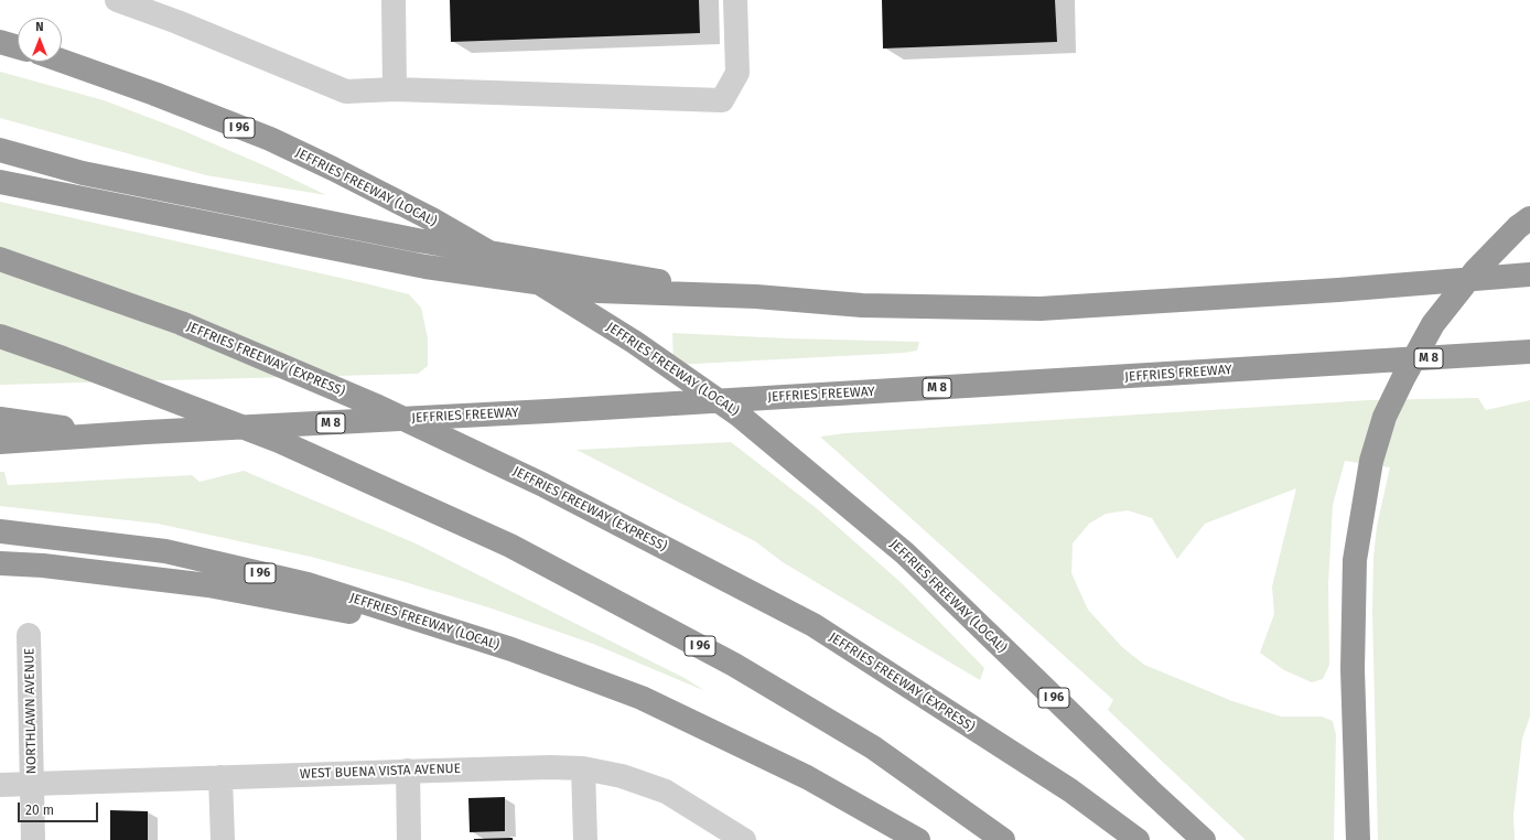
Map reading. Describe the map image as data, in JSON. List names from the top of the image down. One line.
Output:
{"streets":{"highway":["I 96","JEFFRIES FREEWAY (LOCAL)","M 8","JEFFRIES FREEWAY (EXPRESS)","JEFFRIES FREEWAY"],"street":["NORTHLAWN AVENUE","WEST BUENA VISTA AVENUE"]},"crossings":[["NORTHLAWN AVENUE","WEST BUENA VISTA AVENUE"]],"scale_bar":"20 m","north":"top"}
